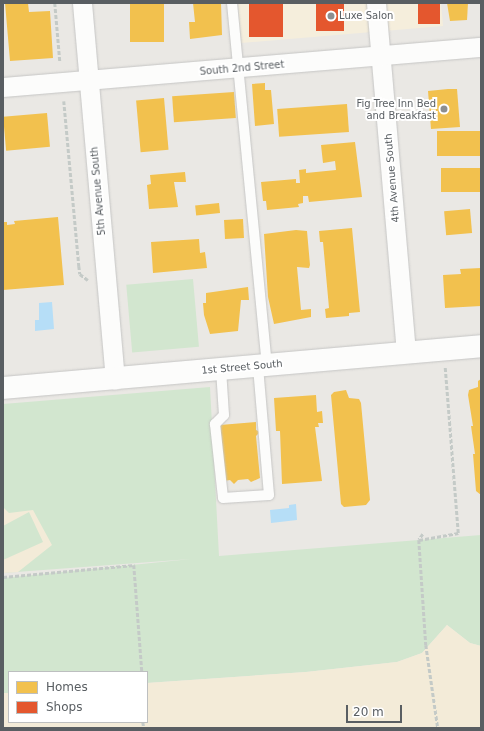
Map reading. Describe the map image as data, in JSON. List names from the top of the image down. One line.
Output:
{"streets":{"street":["South 2nd Street","4th Avenue South","5th Avenue South","1st Street South"]},"crossings":[["South 2nd Street","4th Avenue South"],["South 2nd Street","5th Avenue South"],["4th Avenue South","1st Street South"],["5th Avenue South","1st Street South"]],"places":["Luxe Salon","Fig Tree Inn Bed and Breakfast"],"legend":["Homes","Shops"],"scale_bar":"20 m"}
